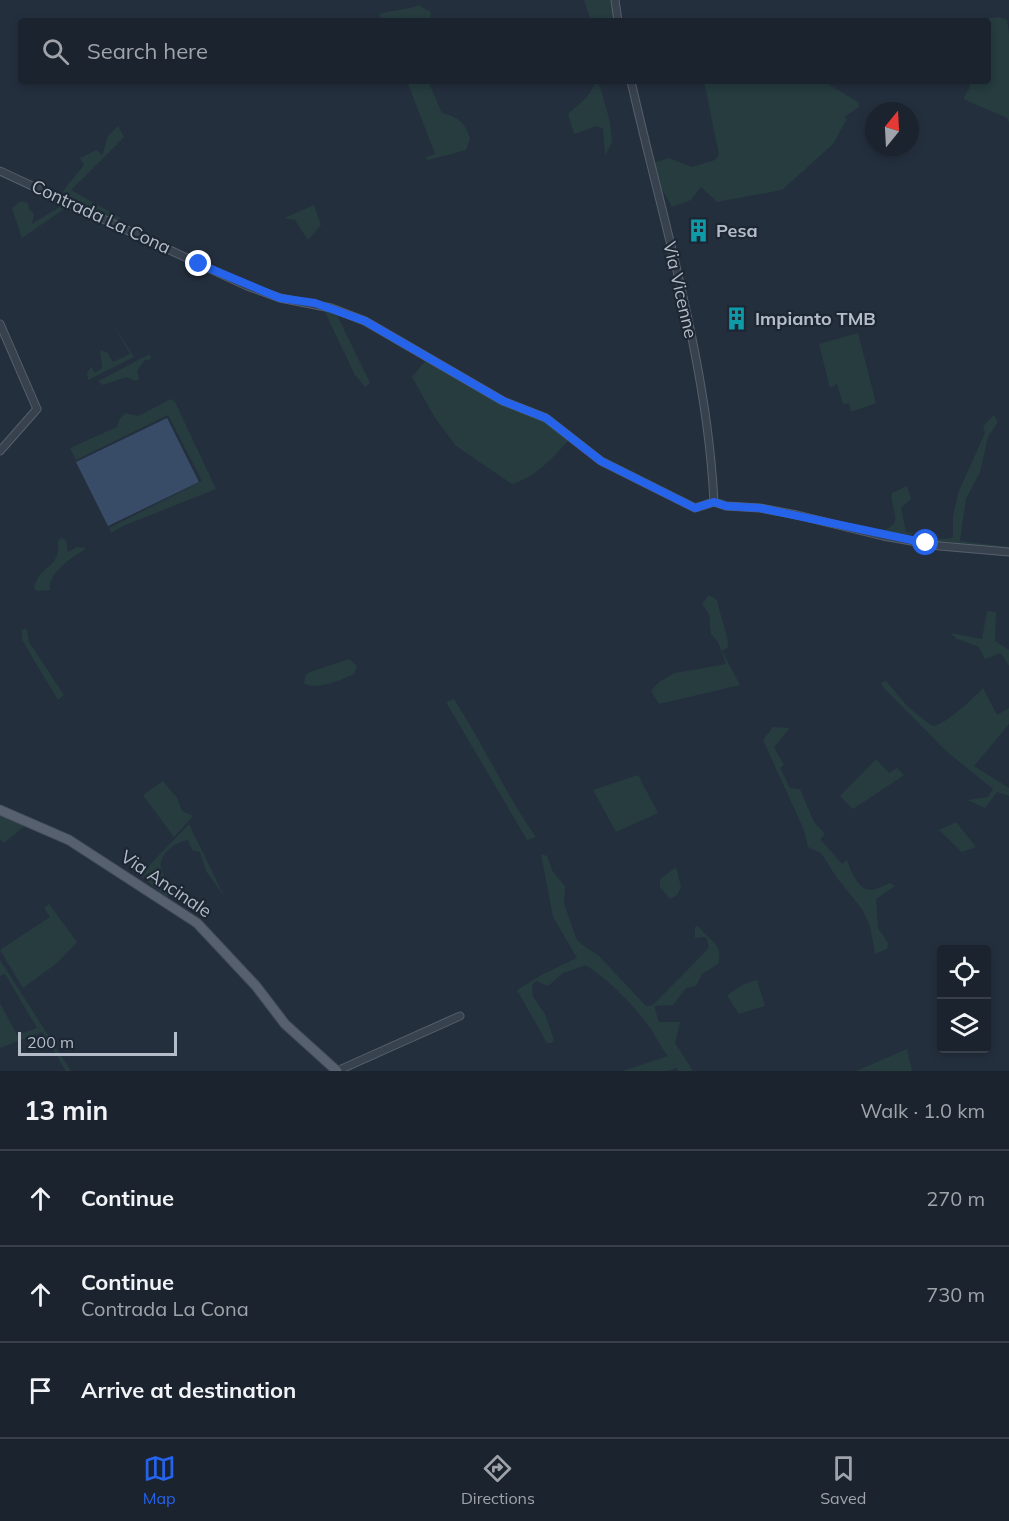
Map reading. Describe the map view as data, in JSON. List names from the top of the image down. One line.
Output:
{"streets":{"main road":["Via Ancinale"],"street":["Contrada La Cona","Via Vicenne"]},"crossings":[["Contrada La Cona","Via Vicenne"]],"places":{"building":["Pesa","Impianto TMB"]},"scale_bar":"200 m","north":"top","page":{"search":"Search here","scale":"200 m","heading":["13 min","Walk · 1.0 km"],"list":[["Continue","270 m"],["Continue","Contrada La Cona","730 m"],"Arrive at destination"],"nav":["Map","Directions","Saved"]}}
